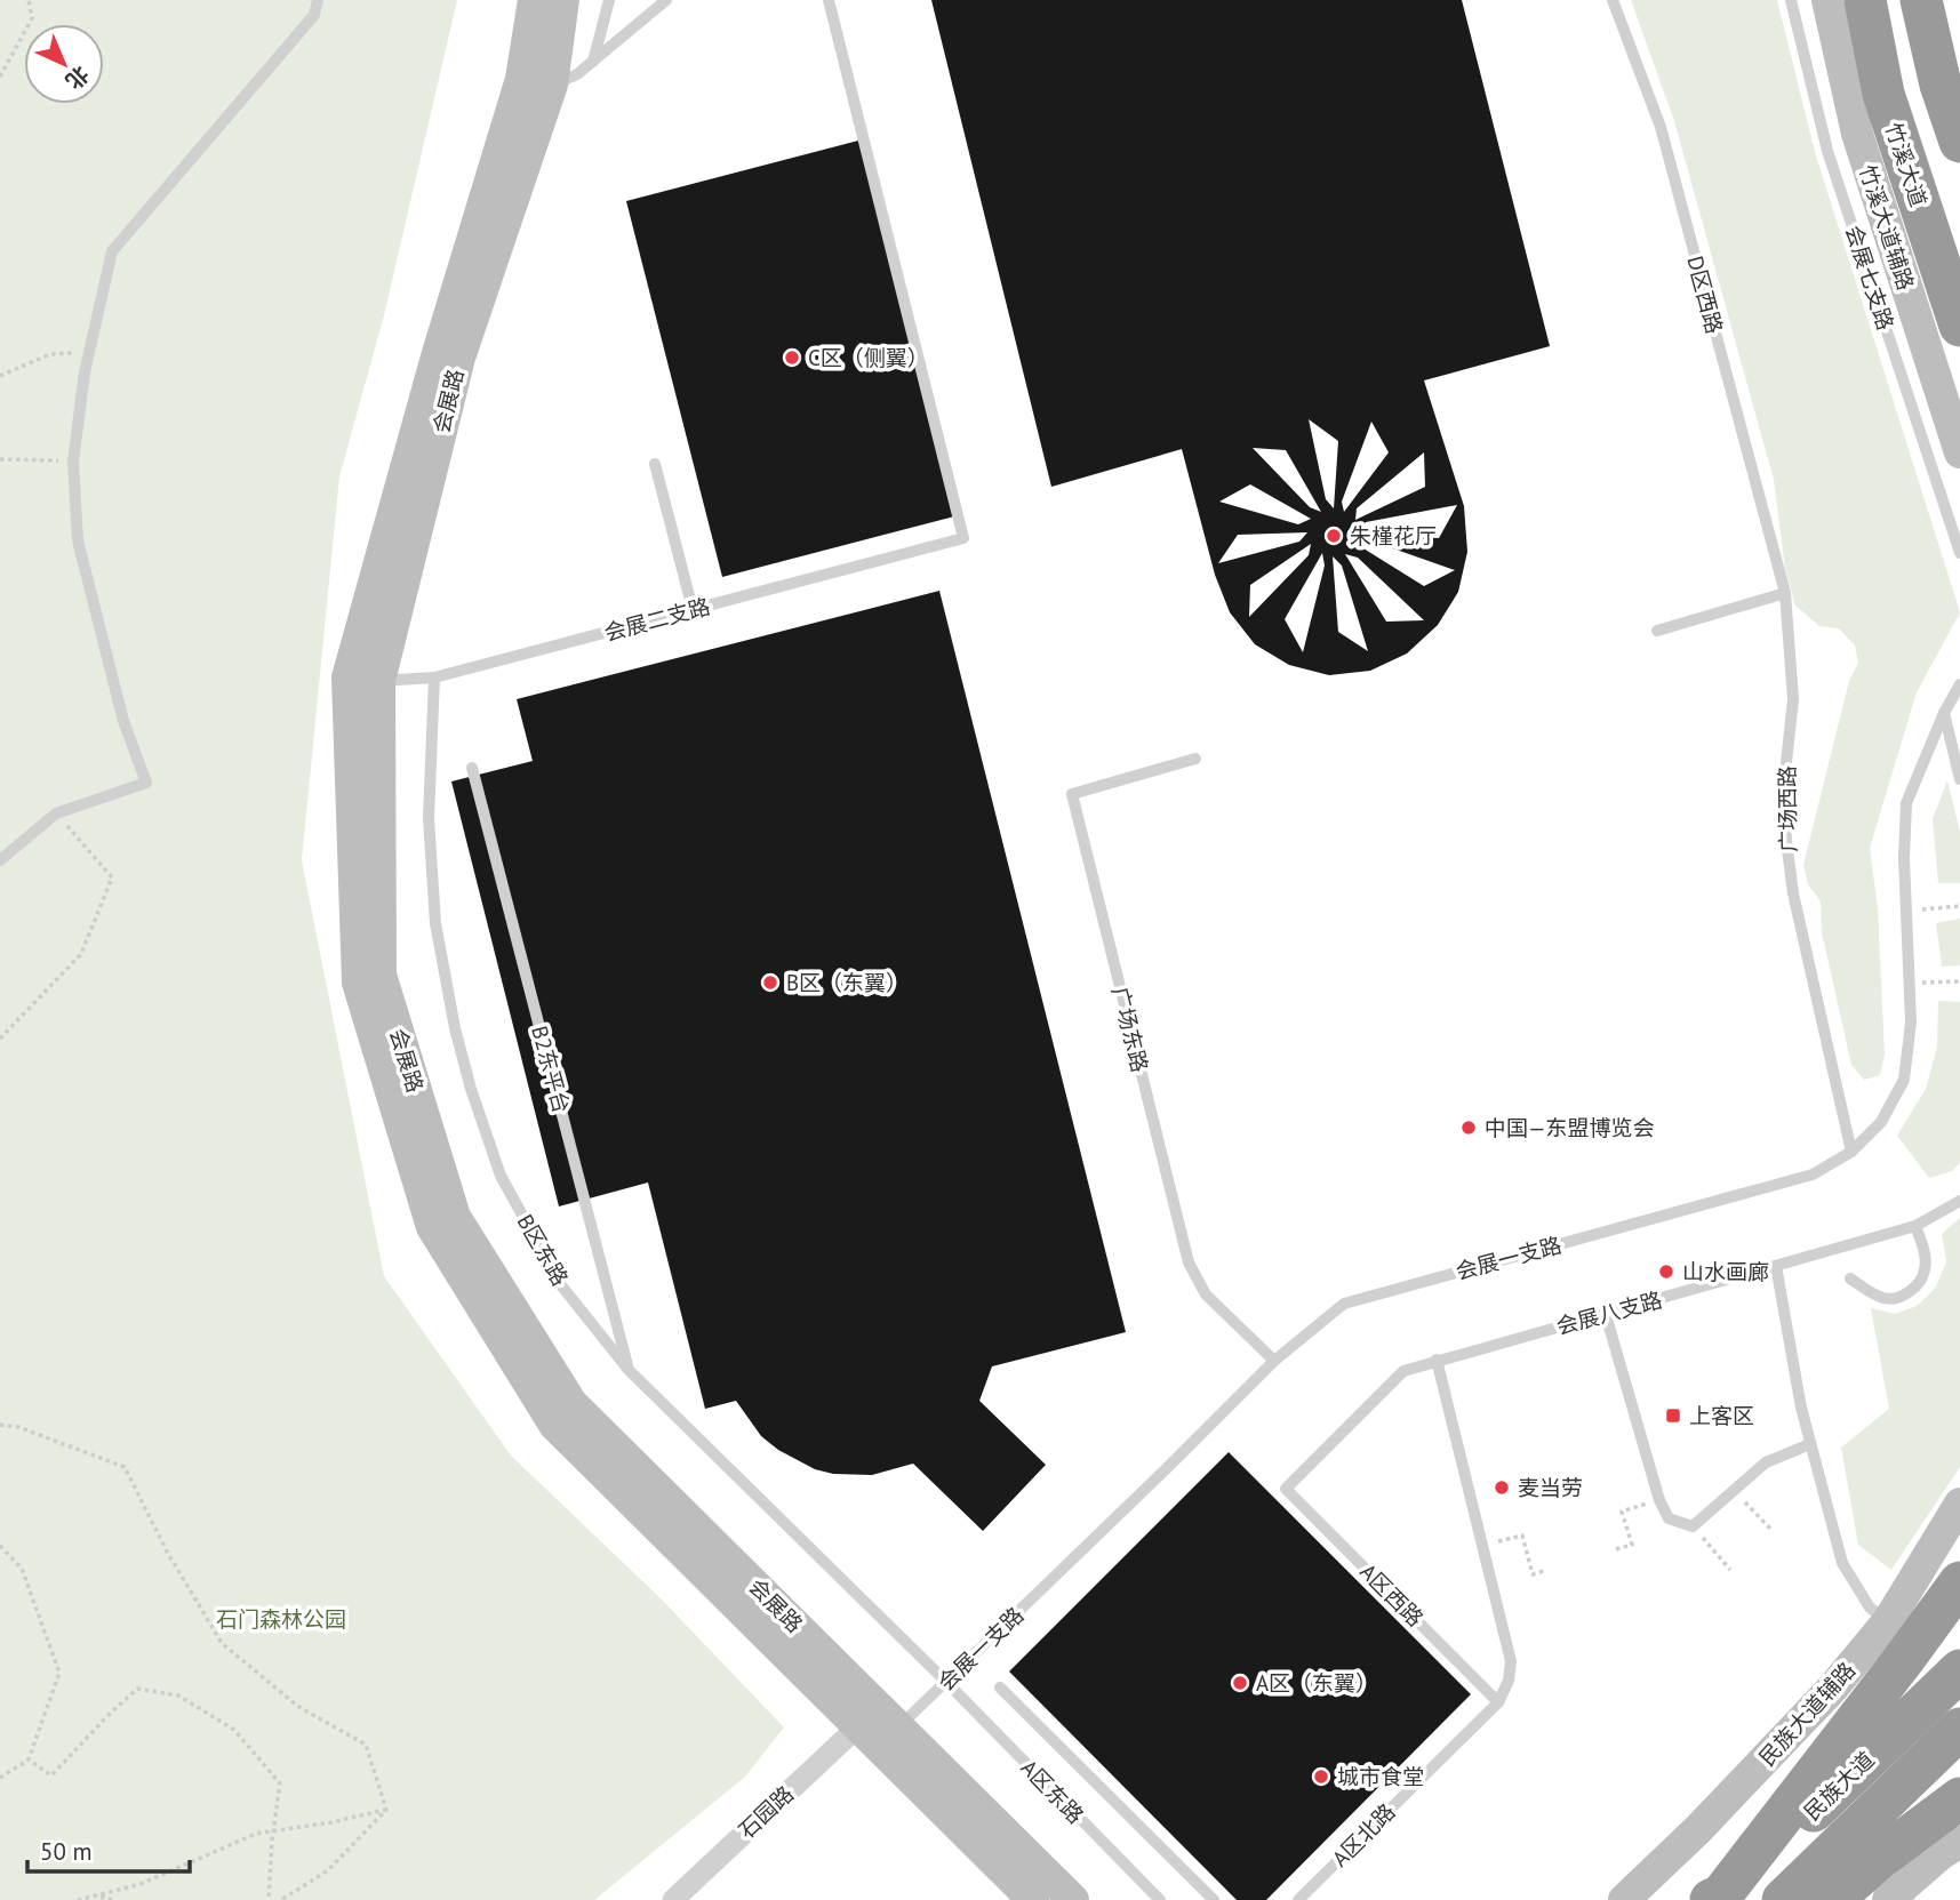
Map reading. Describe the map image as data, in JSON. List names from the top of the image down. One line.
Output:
{"streets":{"highway":["竹溪大道","民族大道"],"main road":["竹溪大道辅路","会展路","民族大道辅路"],"street":["石园路"],"lane":["会展七支路","D区西路","会展二支路","广场西路","广场东路","B2东平台","B区东路","会展一支路","会展八支路","A区西路","A区东路","A区北路"]},"crossings":[["D区西路","广场西路"],["会展路","会展二支路"],["会展路","会展一支路"],["会展路","石园路"],["会展二支路","B区东路"],["广场西路","会展一支路"],["广场东路","会展一支路"],["B2东平台","B区东路"],["B区东路","会展一支路"],["B区东路","A区东路"],["会展一支路","A区东路"],["会展一支路","石园路"],["会展八支路","A区西路"],["A区西路","A区北路"]],"parks":["石门森林公园"],"places":{"other":["C区（侧翼）","朱槿花厅","B区（东翼）","中国—东盟博览会","山水画廊","麦当劳","A区（东翼）","城市食堂"],"transit":["上客区"]},"scale_bar":"50 m","north":"bottom right"}
